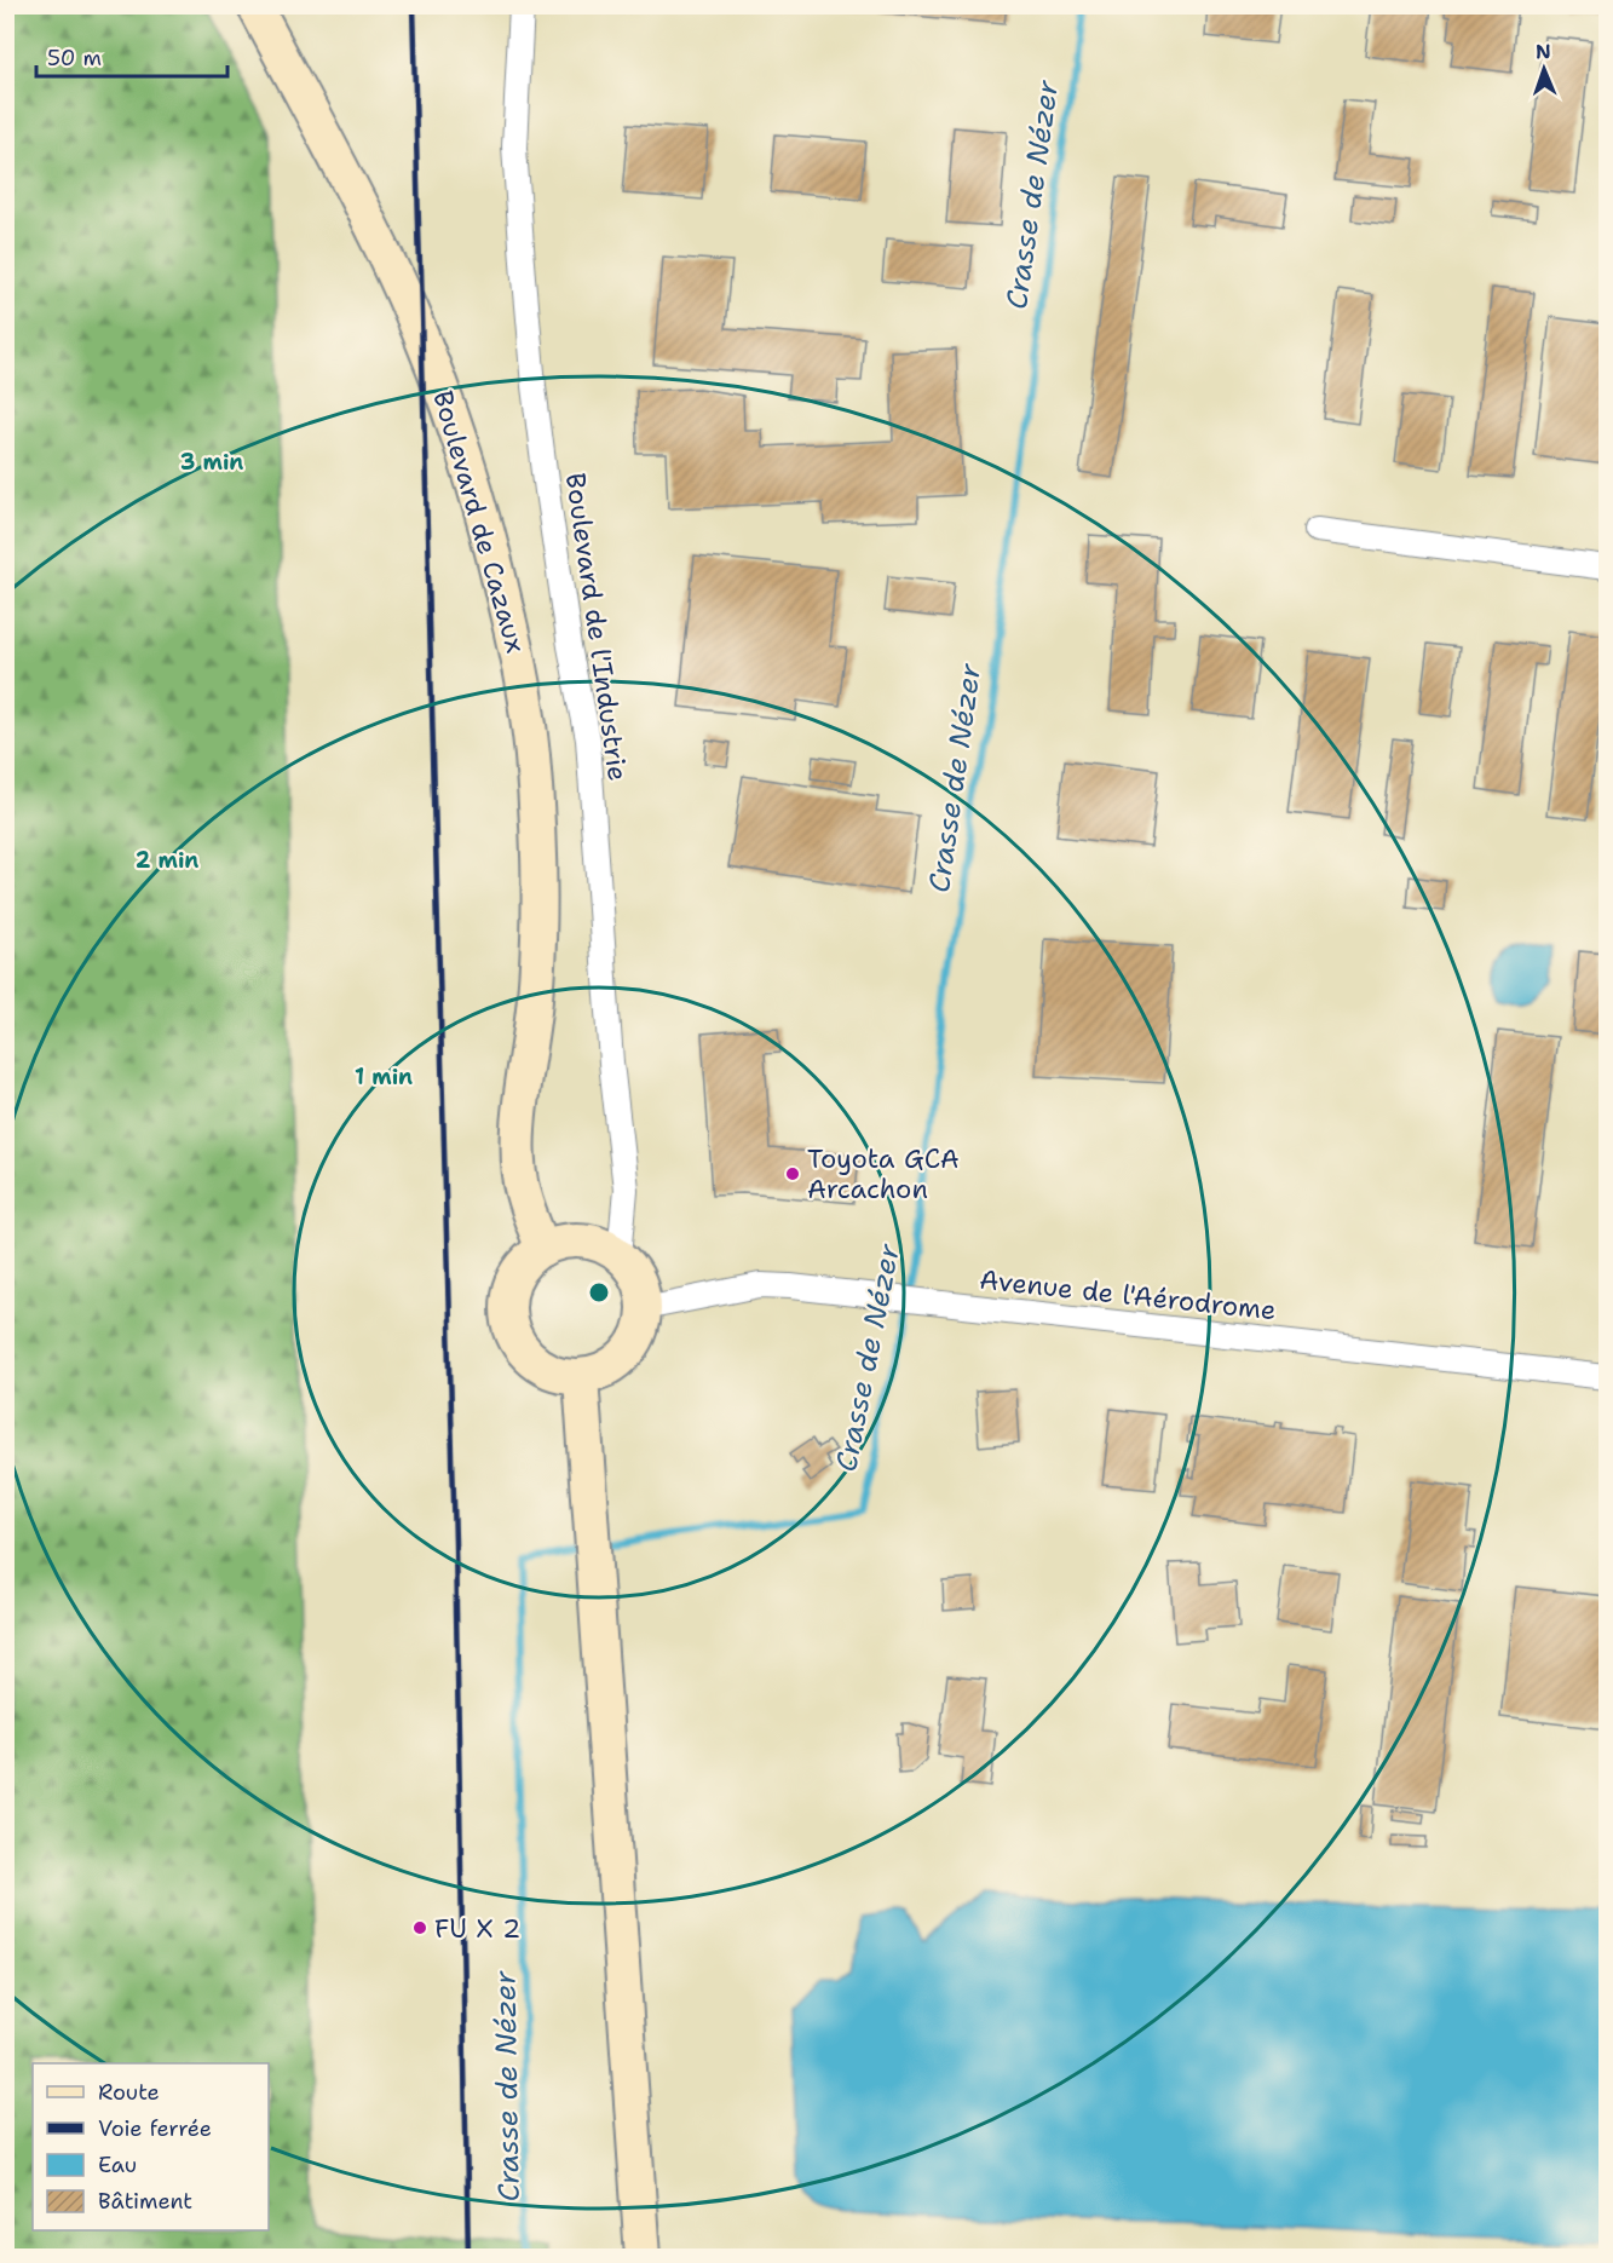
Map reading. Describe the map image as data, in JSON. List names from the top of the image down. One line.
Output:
{"streets":{"main road":["Boulevard de Cazaux"],"street":["Boulevard de l'Industrie","Avenue de l'Aérodrome"]},"crossings":[["Boulevard de Cazaux","Boulevard de l'Industrie"],["Boulevard de Cazaux","Avenue de l'Aérodrome"],["Boulevard de l'Industrie","Avenue de l'Aérodrome"]],"water":["Crasse de Nézer"],"places":["Toyota GCA Arcachon","FU X 2"],"legend":["Route","Voie ferrée","Eau","Bâtiment"],"scale_bar":"50 m","north":"top","rings":["3 min","2 min","1 min"]}
